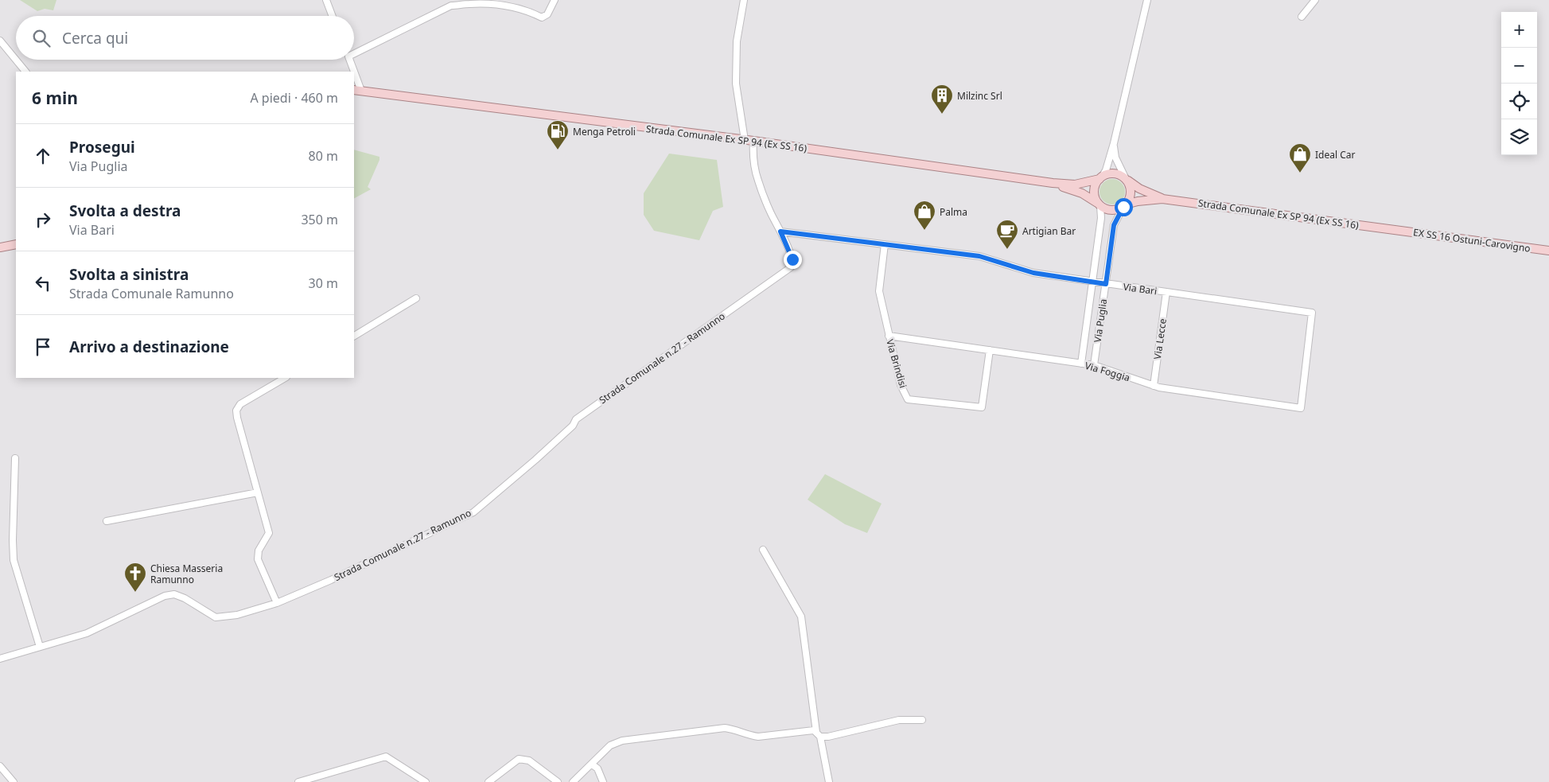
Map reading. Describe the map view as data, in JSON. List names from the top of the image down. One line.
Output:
{"streets":{"main road":["Strada Comunale Ex SP 94 (Ex SS 16)","EX SS 16 Ostuni-Carovigno"],"street":["Via Bari","Via Puglia","Via Lecce","Strada Comunale n.27 - Ramunno","Via Brindisi","Via Foggia"]},"crossings":[["Strada Comunale Ex SP 94 (Ex SS 16)","EX SS 16 Ostuni-Carovigno"],["Strada Comunale Ex SP 94 (Ex SS 16)","Via Puglia"],["Via Bari","Via Puglia"],["Via Bari","Via Lecce"],["Via Bari","Strada Comunale n.27 - Ramunno"],["Via Bari","Via Brindisi"],["Via Bari","Via Foggia"],["Via Puglia","Via Foggia"],["Via Lecce","Via Foggia"],["Via Brindisi","Via Foggia"]],"places":{"building":["Milzinc Srl"],"fuel station":["Menga Petroli"],"shop":["Ideal Car","Palma"],"cafe":["Artigian Bar"],"church":["Chiesa Masseria Ramunno"]},"page":{"map_buttons":["+","−"],"search":"Cerca qui","heading":["6 min","A piedi · 460 m"],"list":[["Prosegui","Via Puglia","80 m"],["Svolta a destra","Via Bari","350 m"],["Svolta a sinistra","Strada Comunale Ramunno","30 m"],"Arrivo a destinazione"]}}
